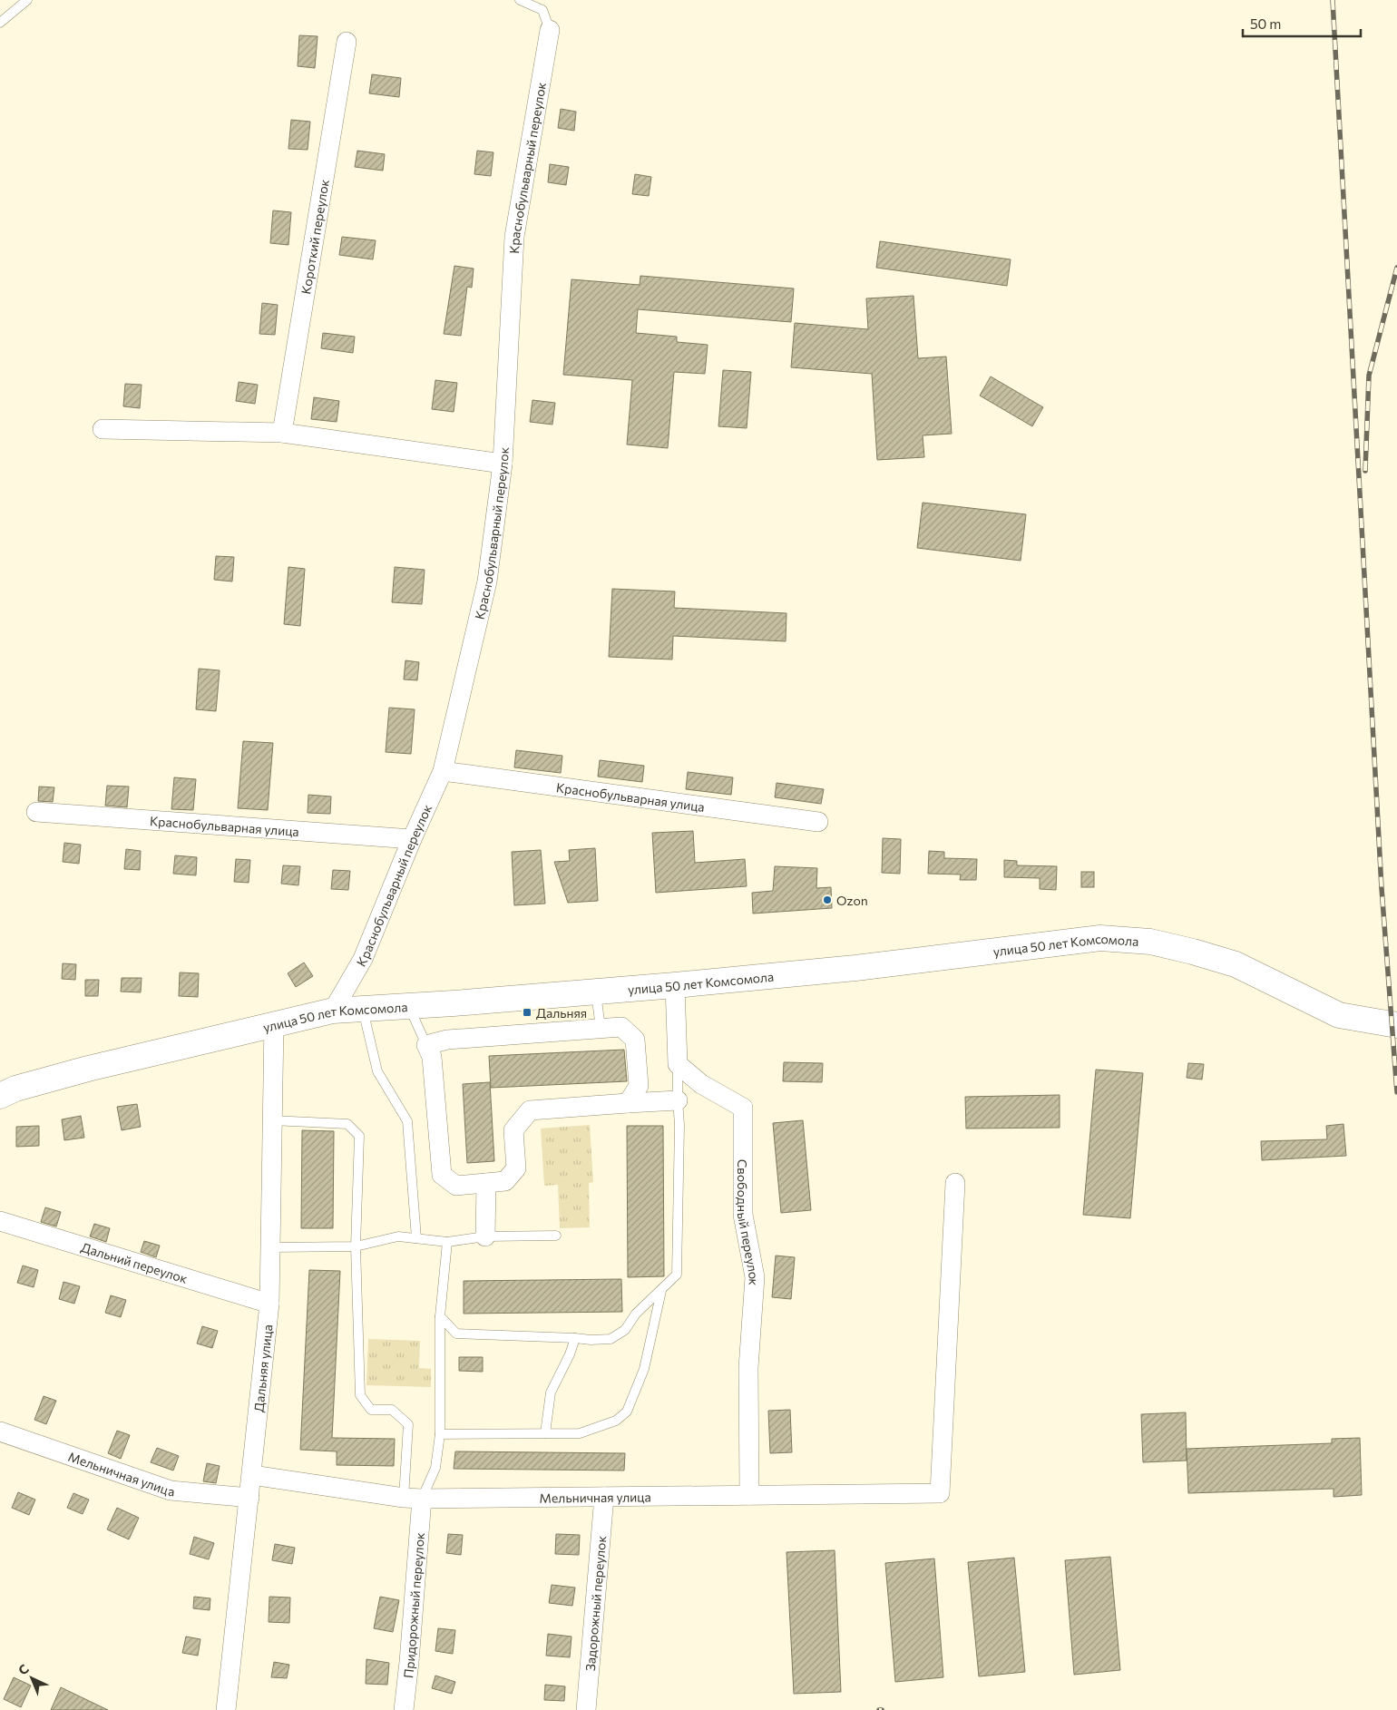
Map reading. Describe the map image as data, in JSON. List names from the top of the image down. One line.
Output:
{"streets":{"street":["Краснобульварный переулок","Короткий переулок","Краснобульварная улица","улица 50 лет Комсомола","Свободный переулок","Дальний переулок","Дальняя улица","Мельничная улица","Задорожный переулок","Придорожный переулок"]},"crossings":[["Краснобульварный переулок","Краснобульварная улица"],["Краснобульварный переулок","улица 50 лет Комсомола"],["улица 50 лет Комсомола","Дальняя улица"],["Свободный переулок","Мельничная улица"],["Дальний переулок","Дальняя улица"],["Дальняя улица","Мельничная улица"],["Мельничная улица","Задорожный переулок"],["Мельничная улица","Придорожный переулок"]],"places":{"other":["Ozon"],"transit":["Дальняя"]},"scale_bar":"50 m","north":"top left"}
